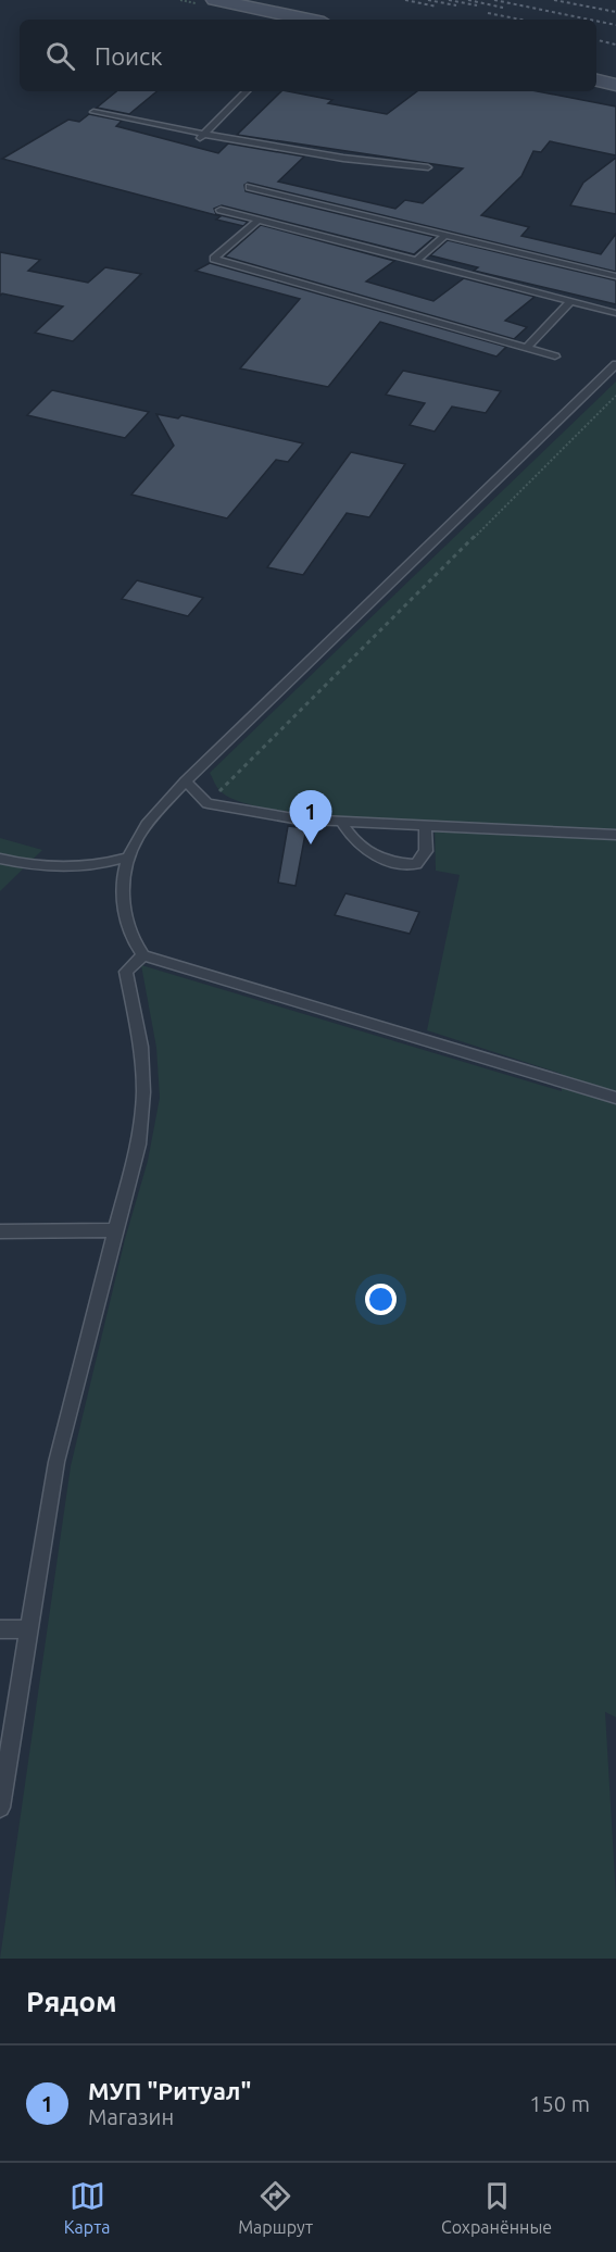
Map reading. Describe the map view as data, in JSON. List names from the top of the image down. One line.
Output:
{"page":{"search":"Поиск","pins":"1","heading":"Рядом","list":[{"mark":"1","name":"МУП \"Ритуал\"","note":"Магазин","value":"150 m"}],"nav":["Карта","Маршрут","Сохранённые"]}}
